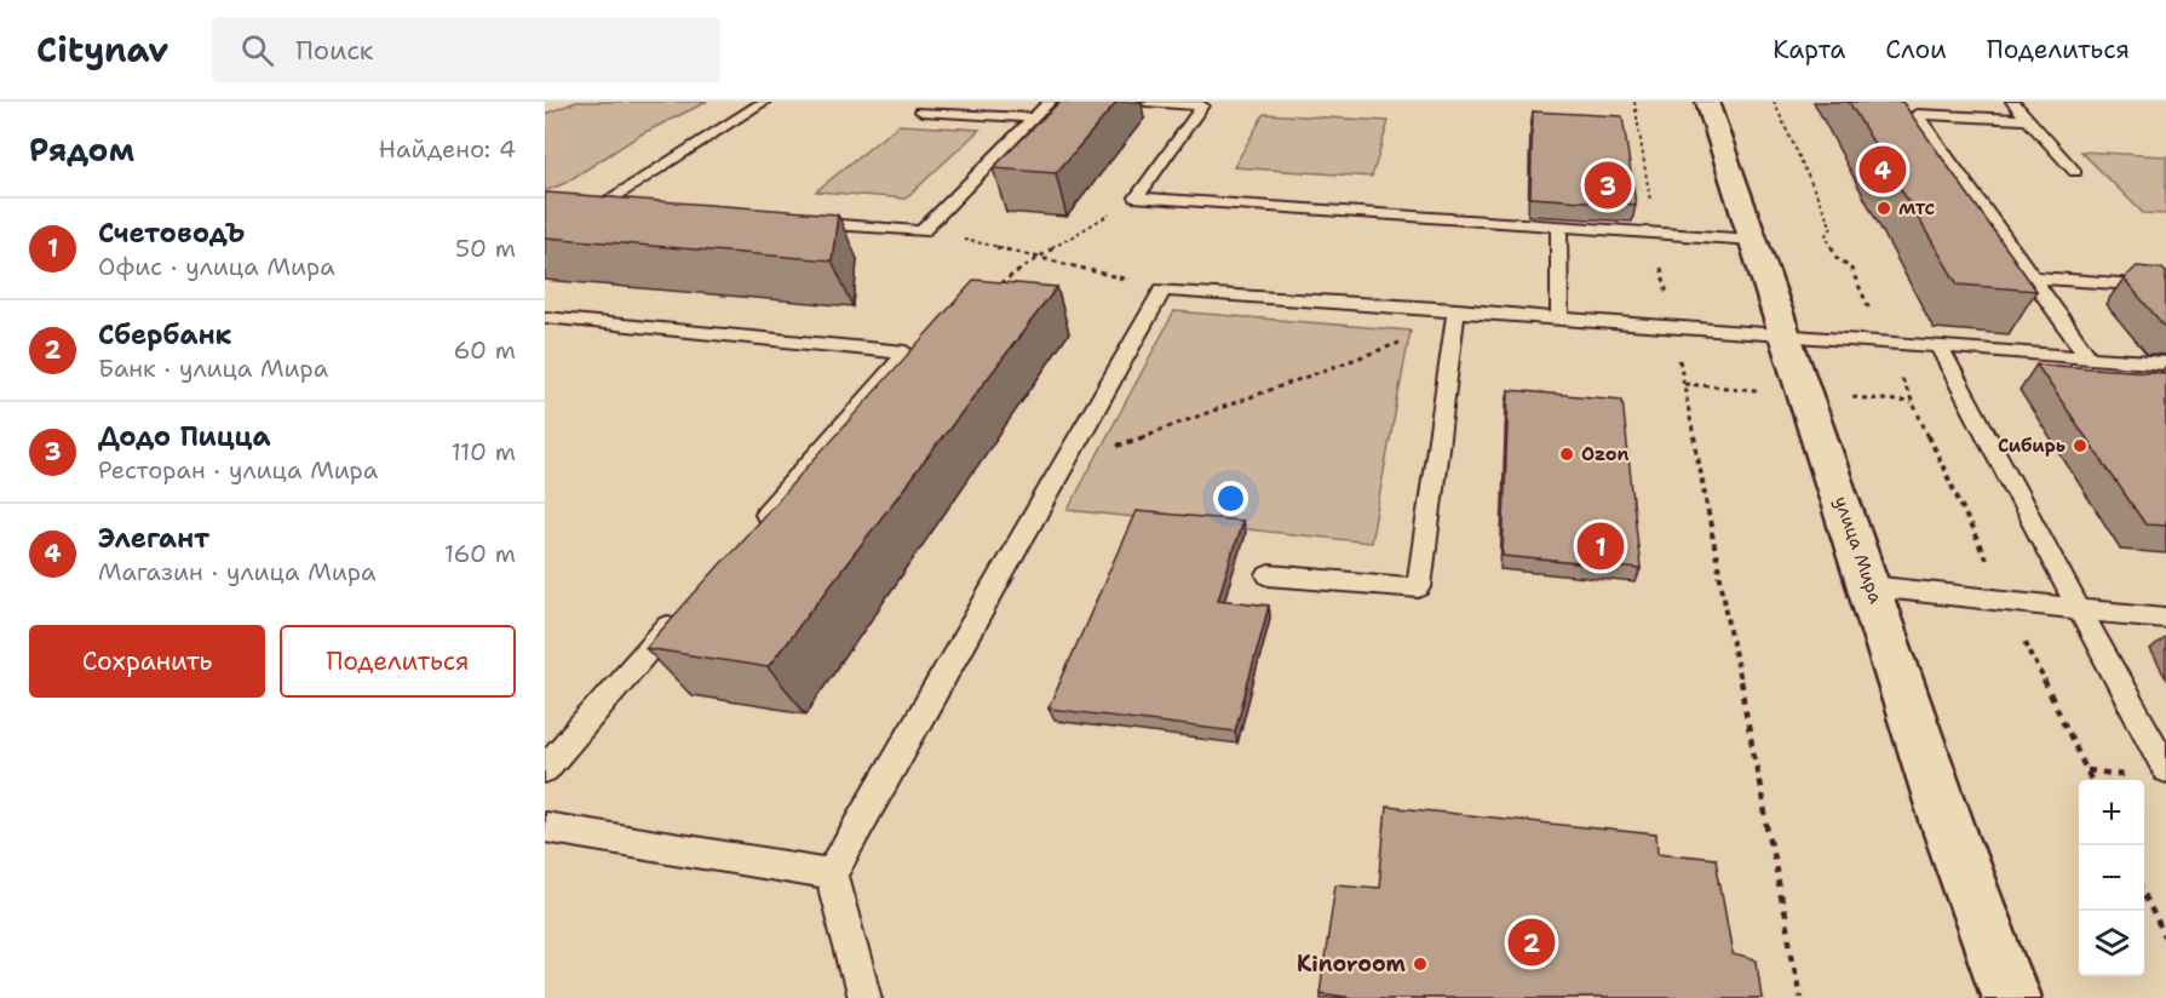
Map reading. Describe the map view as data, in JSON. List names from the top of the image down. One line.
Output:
{"streets":{"main road":["улица Мира"]},"places":["МТС","Сибирь","Ozon","Kinoroom"],"page":{"header":"Citynav","search":"Поиск","nav":["Карта","Слои","Поделиться"],"heading":["Рядом","Найдено: 4"],"pins":["4","3","1","2"],"list":[{"mark":"1","name":"СчетоводЪ","note":"Офис · улица Мира","value":"50 m"},{"mark":"2","name":"Сбербанк","note":"Банк · улица Мира","value":"60 m"},{"mark":"3","name":"Додо Пицца","note":"Ресторан · улица Мира","value":"110 m"},{"mark":"4","name":"Элегант","note":"Магазин · улица Мира","value":"160 m"}],"buttons":["Сохранить","Поделиться"],"map_buttons":["+","−"]}}
